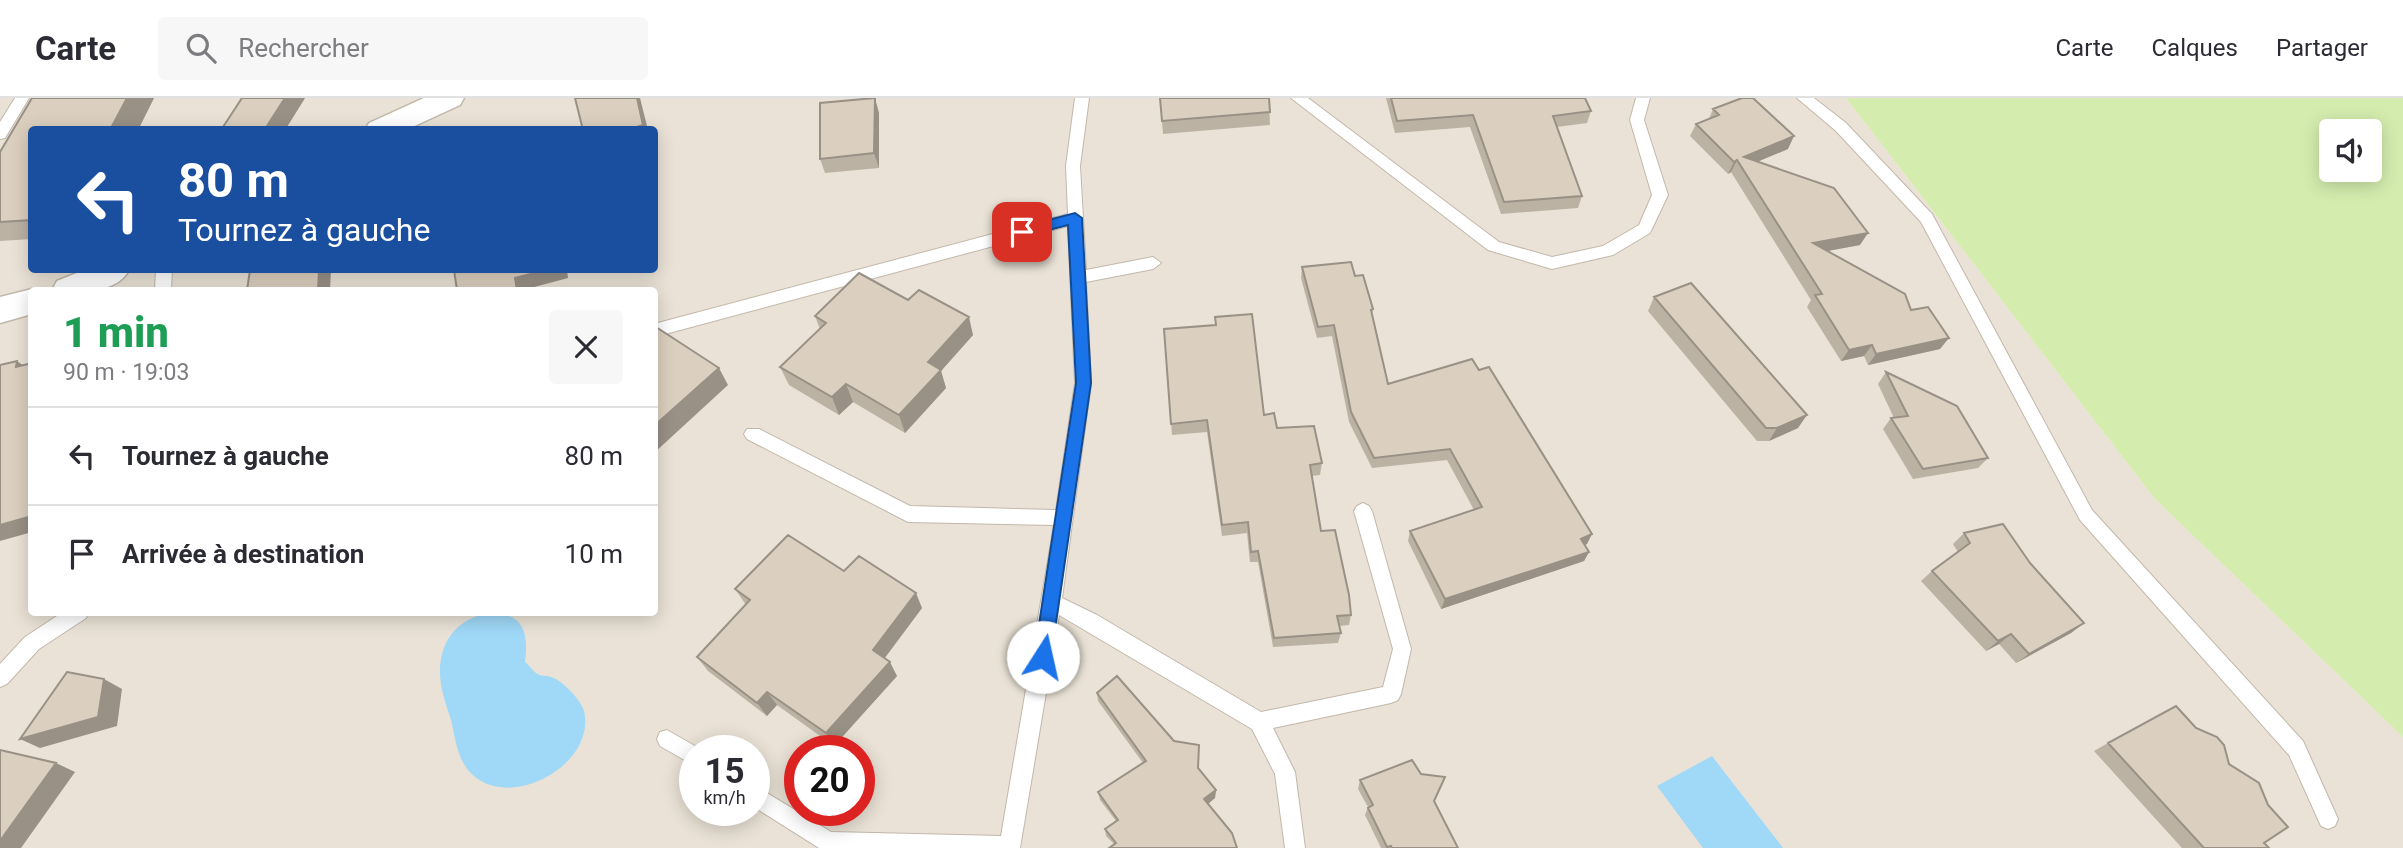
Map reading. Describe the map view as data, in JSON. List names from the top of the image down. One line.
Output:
{"page":{"header":"Carte","search":"Rechercher","nav":["Carte","Calques","Partager"],"turn":["80 m","Tournez à gauche"],"heading":["1 min","90 m · 19:03"],"list":[{"name":"Tournez à gauche","value":"80 m"},{"name":"Arrivée à destination","value":"10 m"}],"speed":"15 km/h","limit":"20"}}
